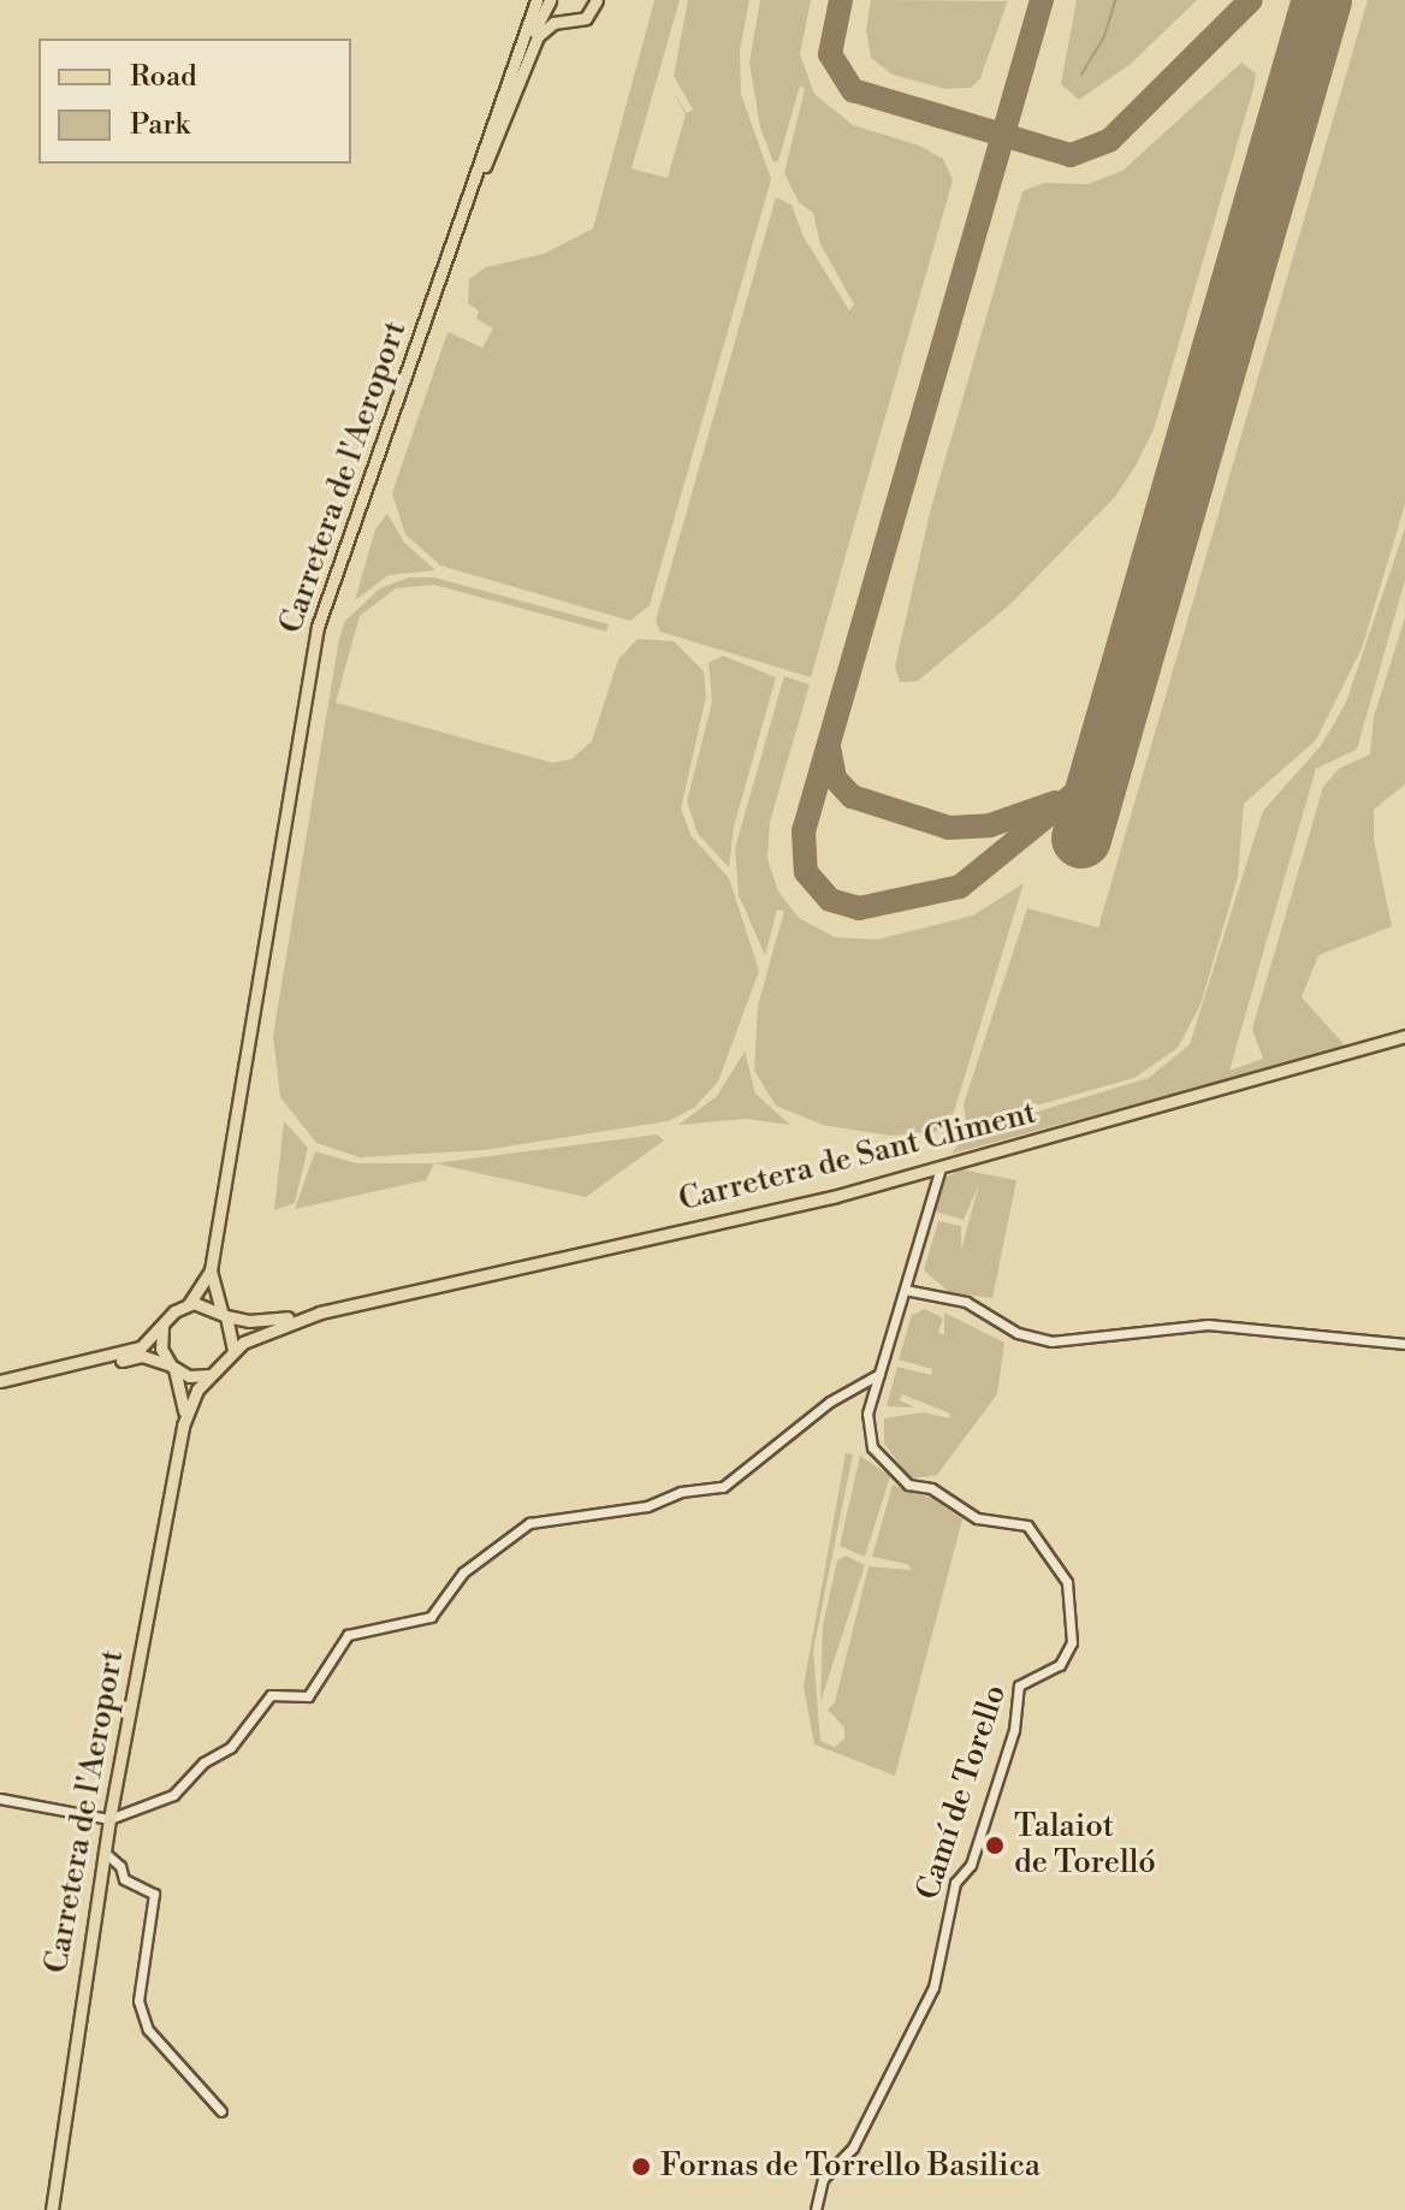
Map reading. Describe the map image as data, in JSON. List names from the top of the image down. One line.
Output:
{"streets":{"main road":["Carretera de l'Aeroport","Carretera de Sant Climent"],"street":["Camí de Torello"]},"crossings":[["Carretera de Sant Climent","Camí de Torello"]],"places":["Talaiot de Torelló","Fornas de Torrello Basilica"],"legend":["Road","Park"]}
